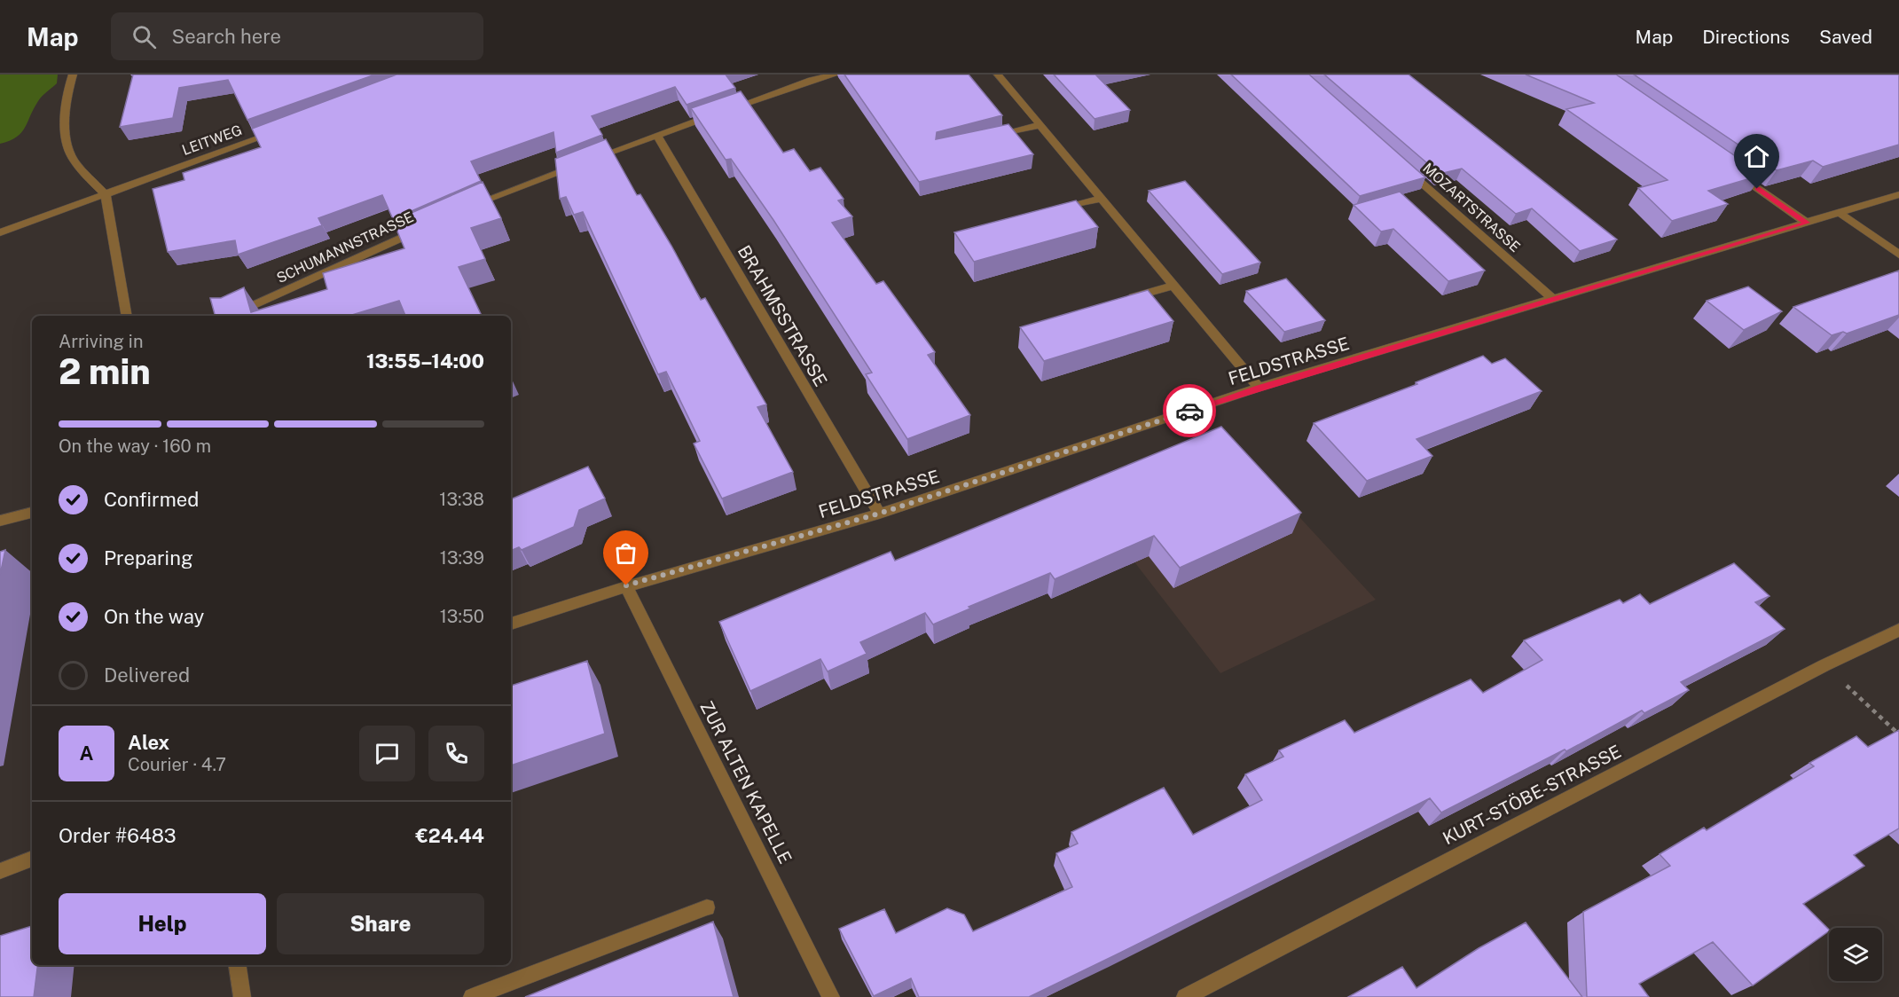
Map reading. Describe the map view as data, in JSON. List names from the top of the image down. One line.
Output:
{"streets":{"street":["LEITWEG","MOZARTSTRASSE","SCHUMANNSTRASSE","BRAHMSSTRASSE","FELDSTRASSE","ZUR ALTEN KAPELLE","KURT-STÖBE-STRASSE"]},"crossings":[["MOZARTSTRASSE","FELDSTRASSE"],["BRAHMSSTRASSE","FELDSTRASSE"],["FELDSTRASSE","ZUR ALTEN KAPELLE"]],"page":{"header":"Map","search":"Search here","nav":["Map","Directions","Saved"],"heading":["2 min","Arriving in","13:55–14:00"],"panel":["Alex","Courier · 4.7","Order #6483","€24.44"],"bar":"On the way · 160 m","list":[["Confirmed","13:38"],["Preparing","13:39"],["On the way","13:50"],"Delivered"],"round":"A","buttons":["Help","Share"]}}
